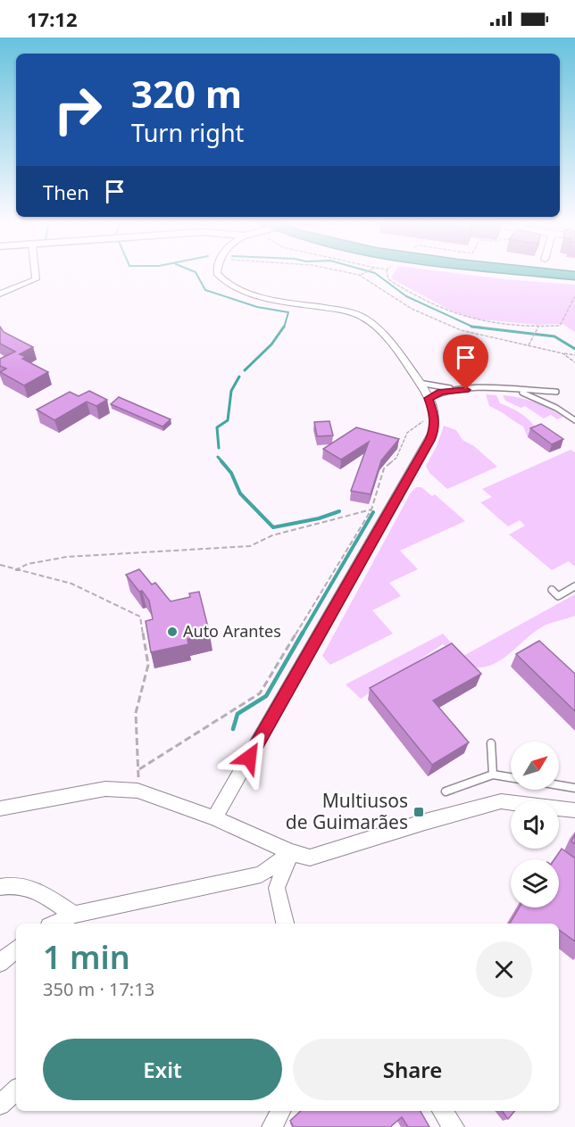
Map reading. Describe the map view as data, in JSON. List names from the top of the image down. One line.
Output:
{"places":{"other":["Auto Arantes"],"transit":["Multiusos de Guimarães"]},"north":"top right","page":{"status":"17:12","turn":["320 m","Turn right"],"then":"Then","heading":["1 min","350 m · 17:13"],"buttons":["Exit","Share"]}}
